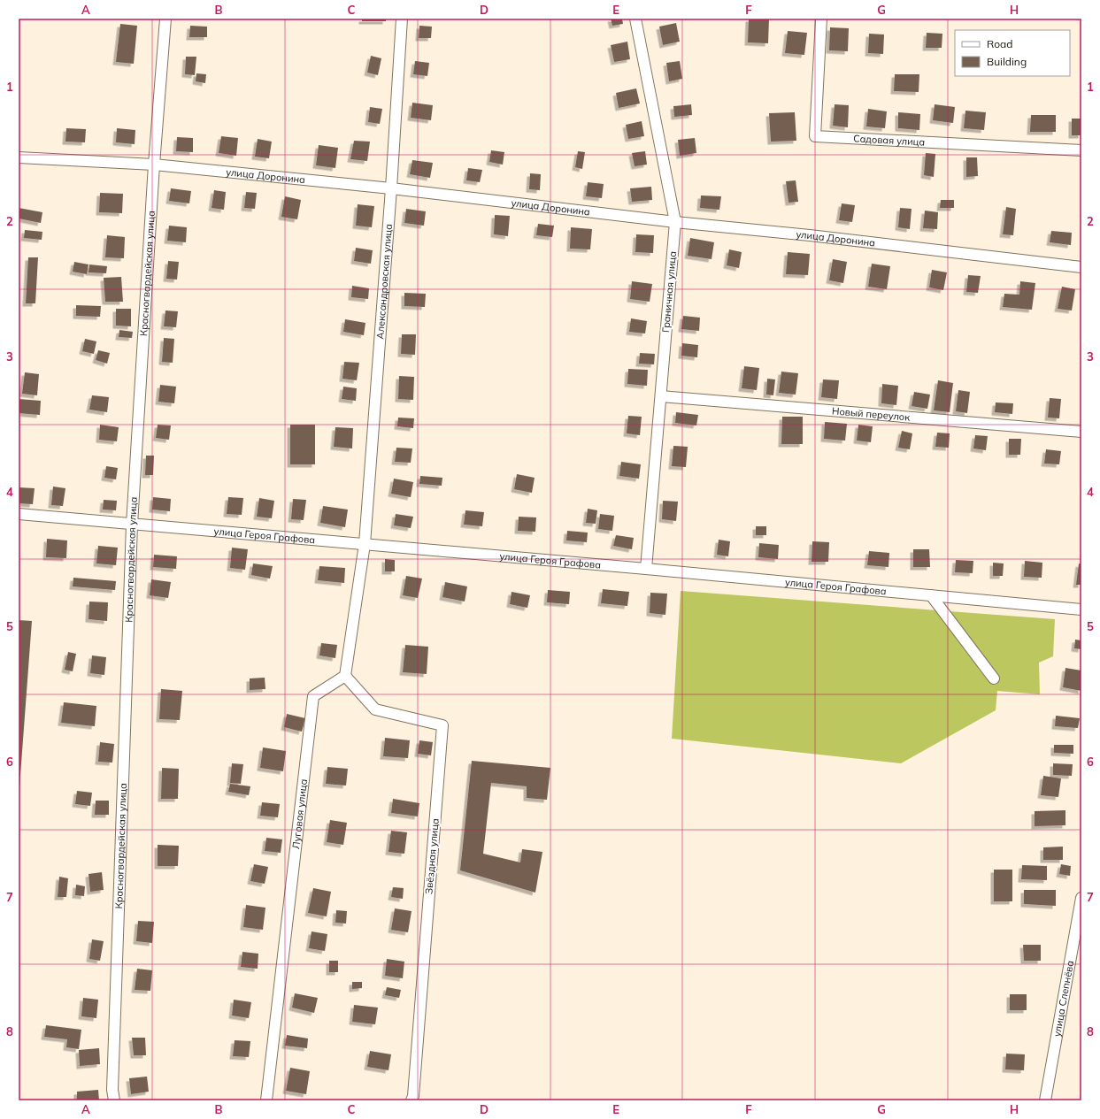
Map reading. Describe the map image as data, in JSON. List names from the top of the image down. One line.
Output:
{"streets":{"street":["Садовая улица","улица Доронина","Красногвардейская улица","Александровская улица","Граничная улица","Новый переулок","улица Героя Графова","Луговая улица","Звёздная улица","улица Слепнёва"]},"crossings":[["улица Доронина","Красногвардейская улица"],["улица Доронина","Александровская улица"],["улица Доронина","Граничная улица"],["Красногвардейская улица","улица Героя Графова"],["Александровская улица","улица Героя Графова"],["Граничная улица","Новый переулок"],["Граничная улица","улица Героя Графова"],["Луговая улица","Звёздная улица"]],"legend":["Road","Building"],"grid":{"columns":["A","B","C","D","E","F","G","H"],"rows":["1","2","3","4","5","6","7","8"]}}
